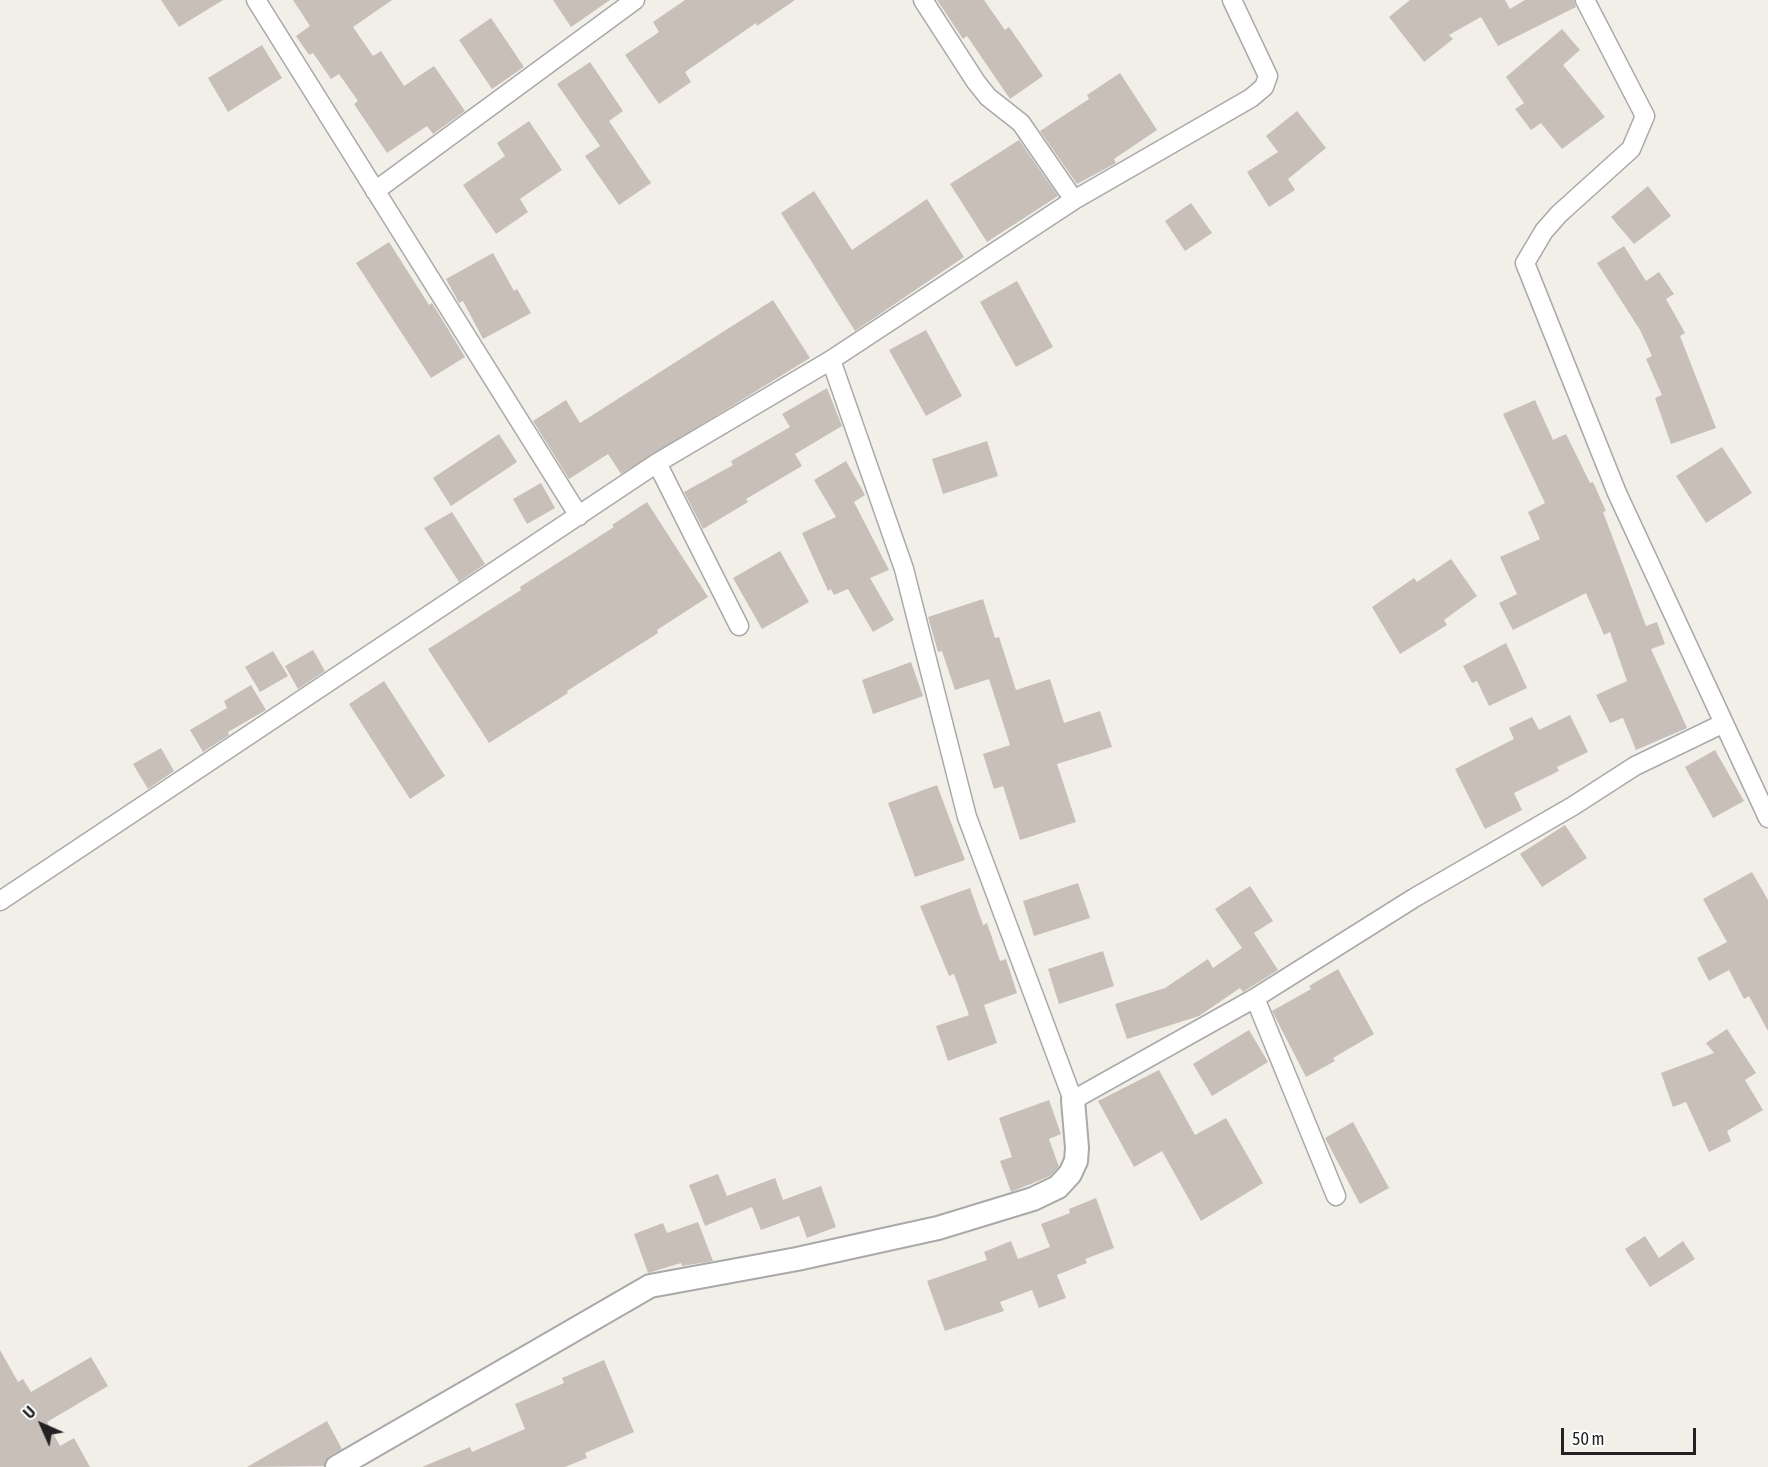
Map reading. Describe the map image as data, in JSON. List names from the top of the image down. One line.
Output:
{"scale_bar":"50 m","north":"top left"}
